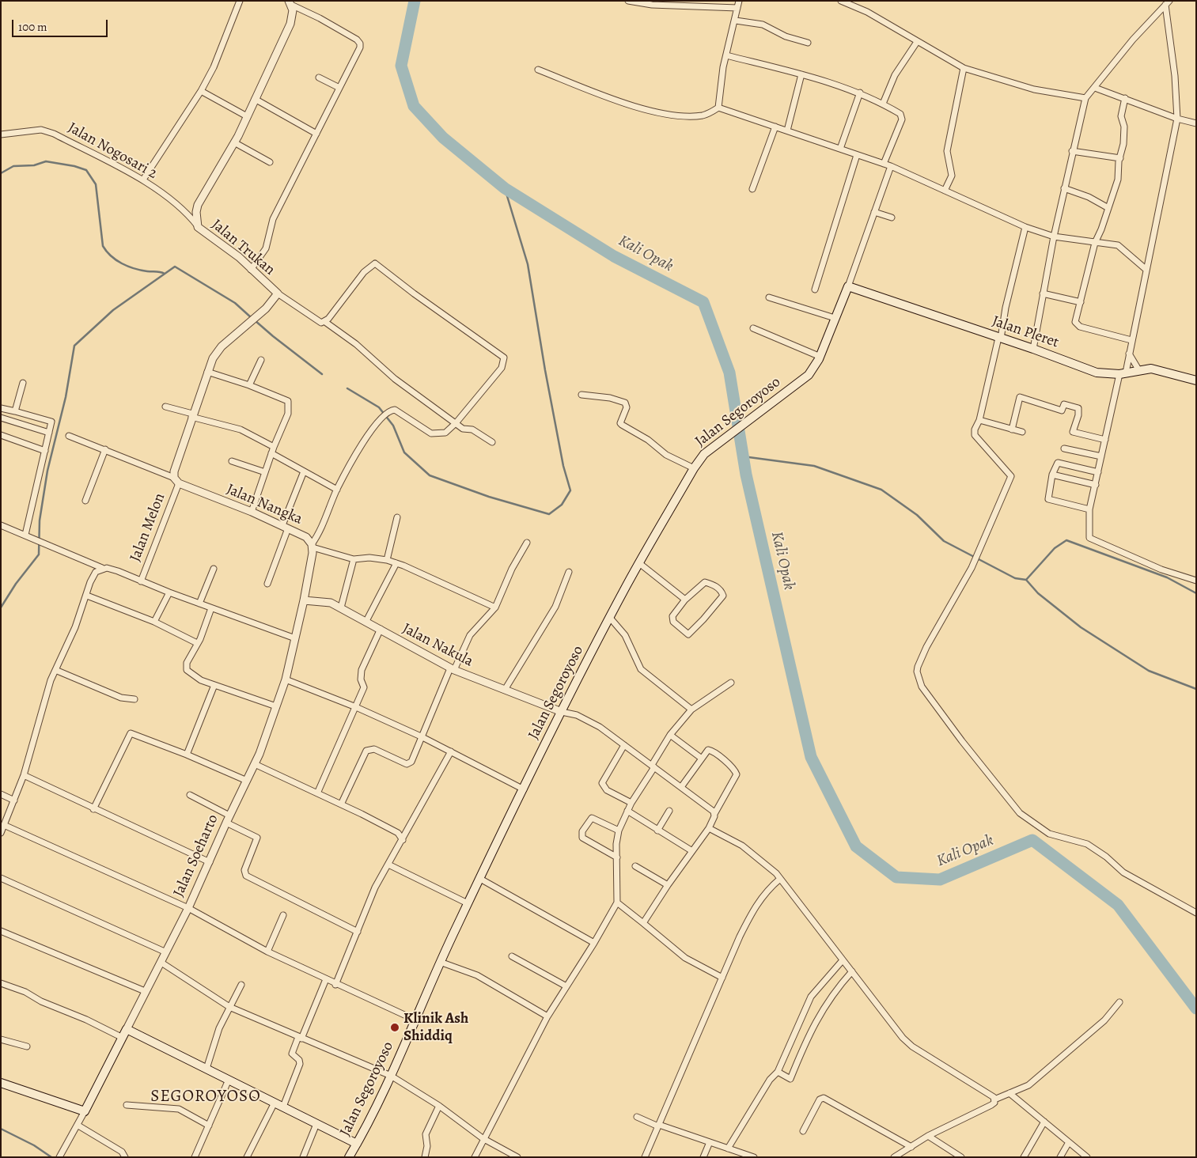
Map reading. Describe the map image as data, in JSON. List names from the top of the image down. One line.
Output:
{"streets":{"main road":["Jalan Pleret","Jalan Segoroyoso","Jalan Soeharto"],"street":["Jalan Nogosari 2","Jalan Trukan","Jalan Nangka","Jalan Melon","Jalan Nakula"]},"crossings":[["Jalan Nogosari 2","Jalan Trukan"],["Jalan Trukan","Jalan Nangka"],["Jalan Trukan","Jalan Melon"],["Jalan Pleret","Jalan Segoroyoso"],["Jalan Segoroyoso","Jalan Nakula"],["Jalan Nangka","Jalan Melon"],["Jalan Nakula","Jalan Soeharto"]],"districts":["SEGOROYOSO"],"water":["Kali Opak"],"places":["Klinik Ash Shiddiq"],"scale_bar":"100 m"}
